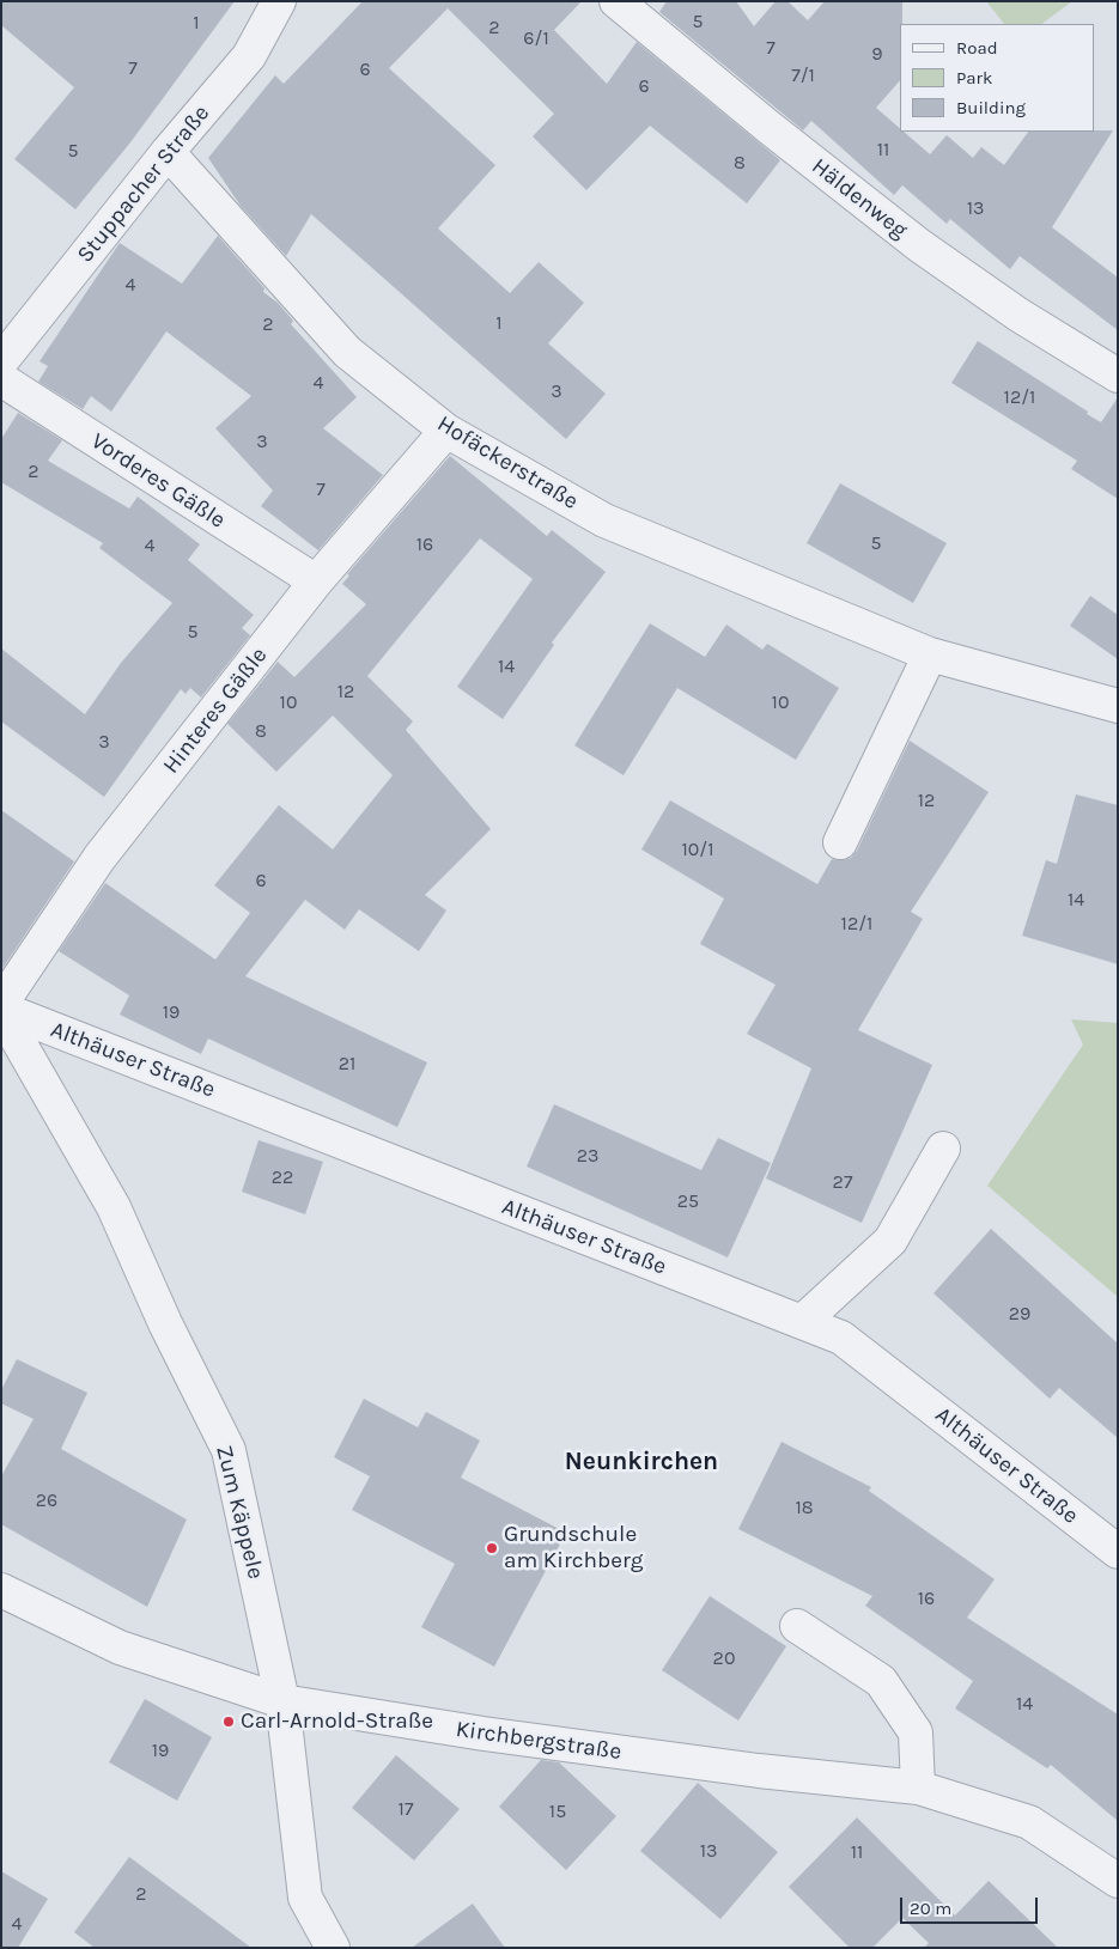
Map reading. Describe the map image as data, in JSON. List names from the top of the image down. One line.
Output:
{"streets":{"street":["Stuppacher Straße","Häldenweg","Hofäckerstraße","Vorderes Gäßle","Hinteres Gäßle","Althäuser Straße","Zum Käppele","Kirchbergstraße"]},"crossings":[["Stuppacher Straße","Hofäckerstraße"],["Hofäckerstraße","Hinteres Gäßle"],["Vorderes Gäßle","Hinteres Gäßle"],["Hinteres Gäßle","Althäuser Straße"],["Hinteres Gäßle","Zum Käppele"],["Althäuser Straße","Zum Käppele"],["Zum Käppele","Kirchbergstraße"]],"districts":["Neunkirchen"],"places":["Grundschule am Kirchberg","Carl-Arnold-Straße"],"house_numbers":["5","1","2","6/1","7","9","7","6","7/1","6","11","5","8","13","4","1","2","4","3","12/1","3","2","7","5","16","4","5","14","12","10","10","8","3","12","10/1","6","14","12/1","19","21","23","22","27","25","29","26","18","16","20","14","19","17","15","13","11","2","4"],"legend":["Road","Park","Building"],"scale_bar":"20 m"}
